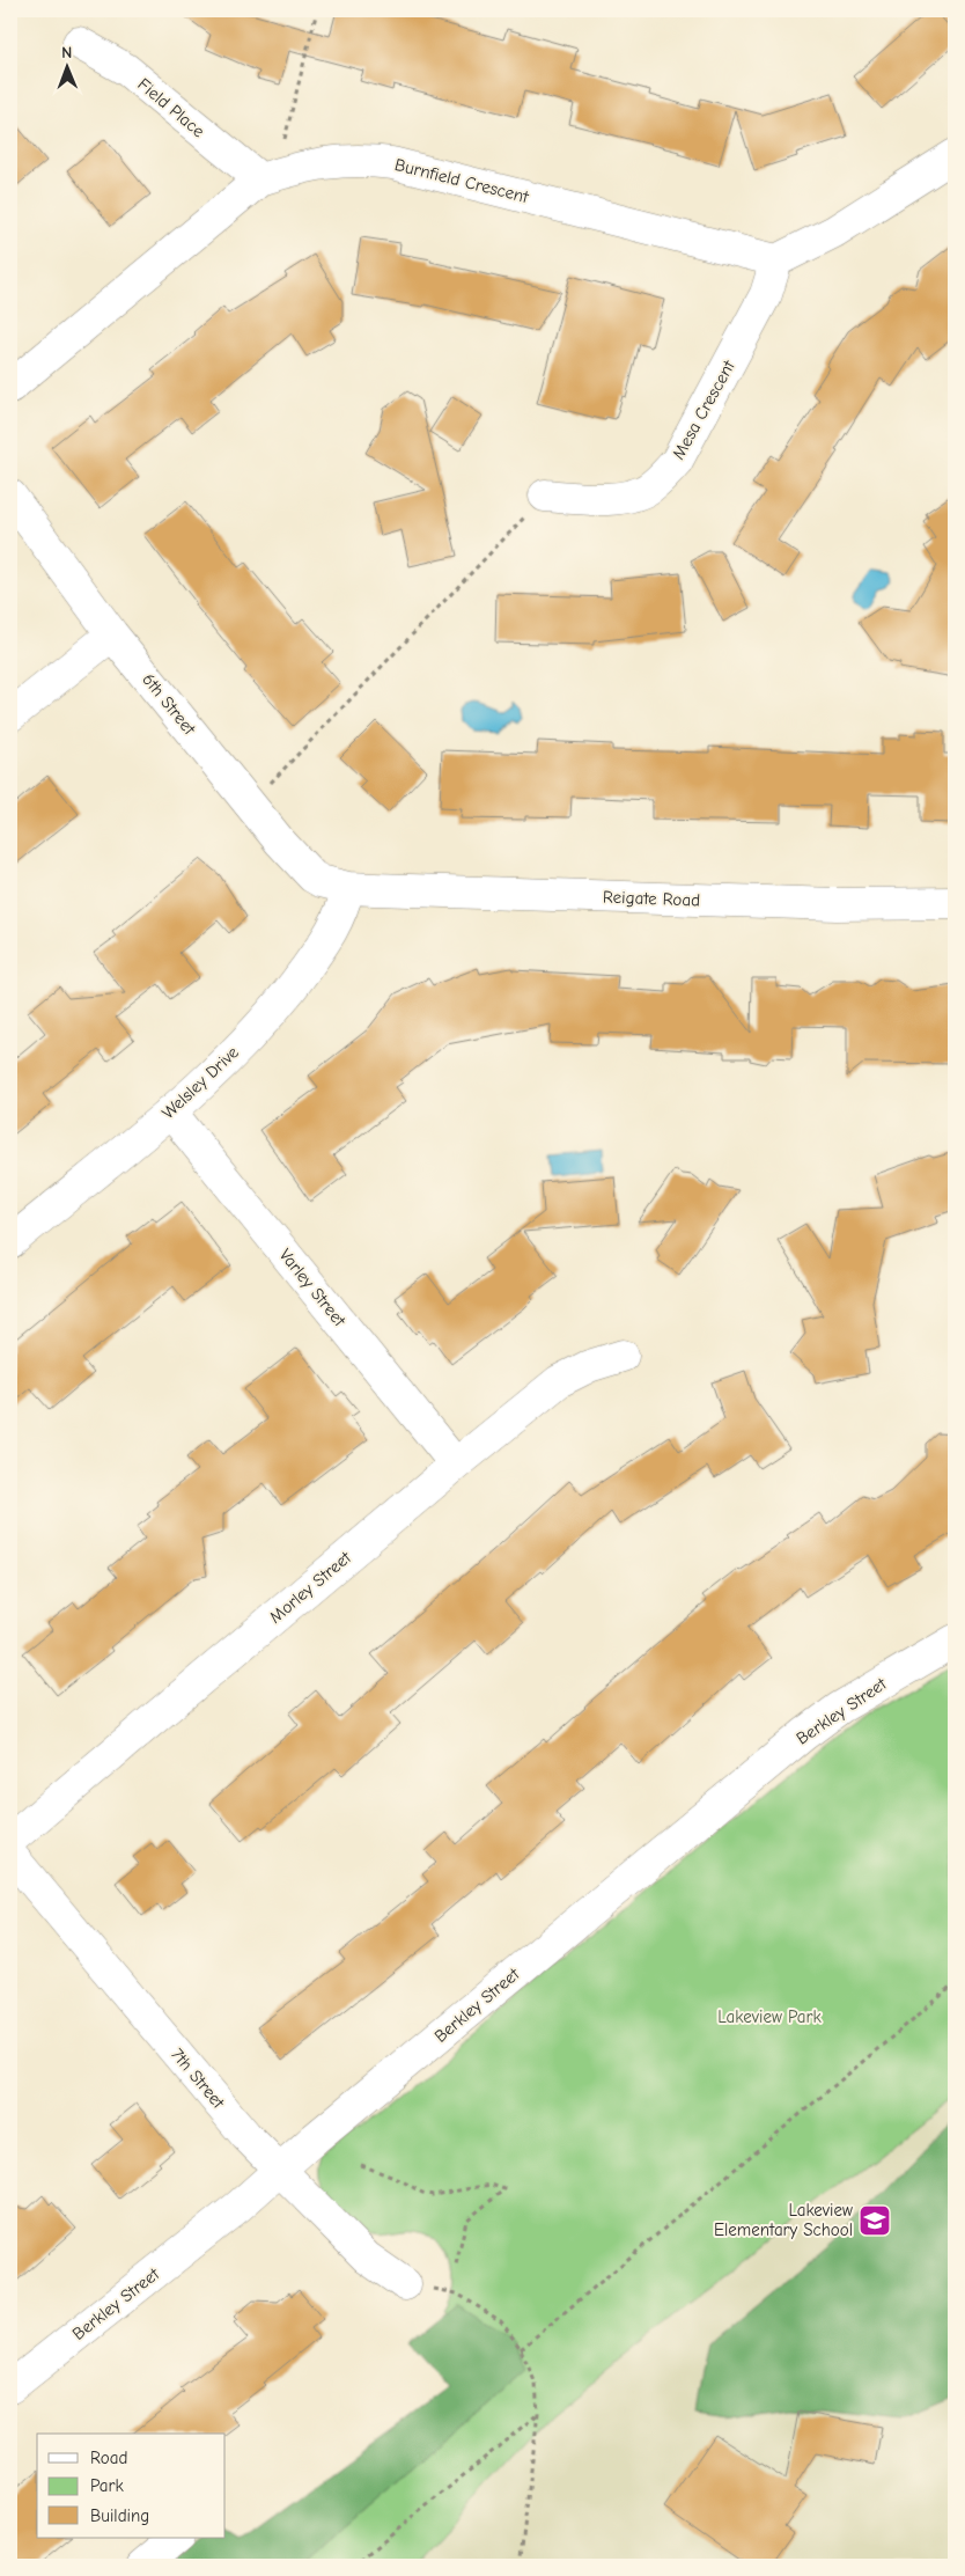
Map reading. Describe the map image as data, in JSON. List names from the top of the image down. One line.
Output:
{"streets":{"street":["Field Place","Burnfield Crescent","Mesa Crescent","6th Street","Reigate Road","Welsley Drive","Varley Street","Morley Street","Berkley Street","7th Street"]},"crossings":[["Field Place","Burnfield Crescent"],["Burnfield Crescent","Mesa Crescent"],["6th Street","Reigate Road"],["6th Street","Welsley Drive"],["Reigate Road","Welsley Drive"],["Welsley Drive","Varley Street"],["Varley Street","Morley Street"],["Berkley Street","7th Street"]],"parks":["Lakeview Park"],"places":{"school or university":["Lakeview Elementary School"]},"legend":["Road","Park","Building"],"north":"top"}
